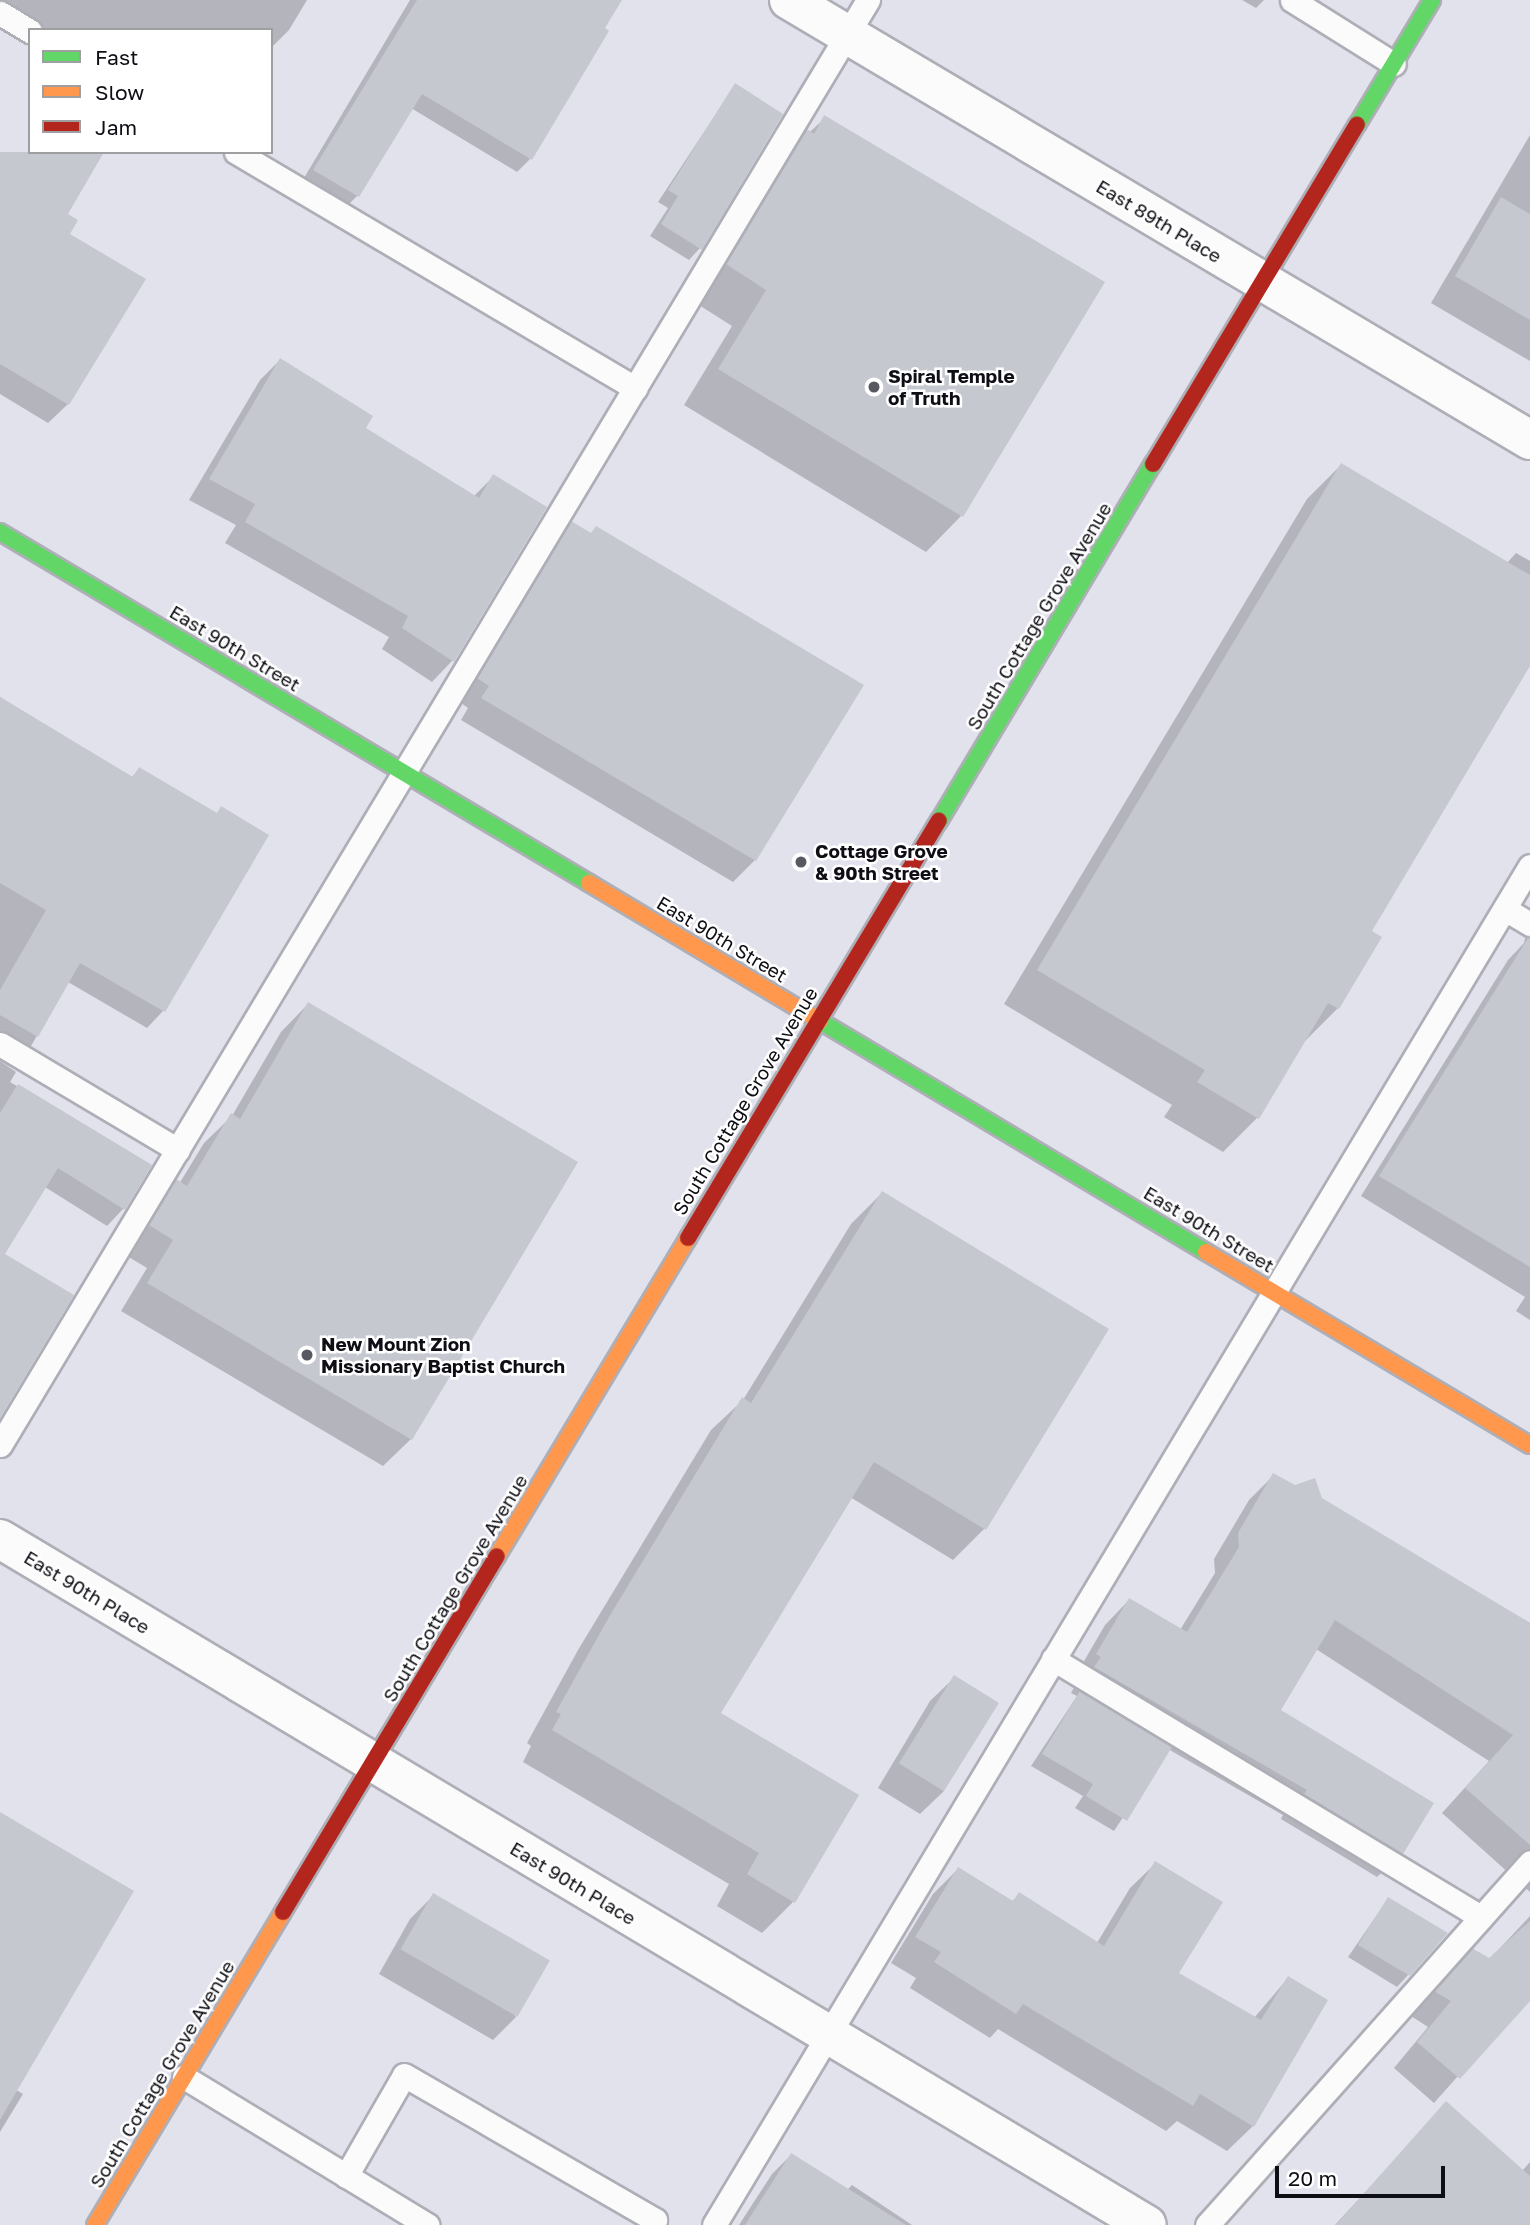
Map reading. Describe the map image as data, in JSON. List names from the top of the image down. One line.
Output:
{"streets":{"main road":["South Cottage Grove Avenue","East 90th Street"],"street":["East 89th Place","East 90th Place"]},"crossings":[["East 89th Place","South Cottage Grove Avenue"],["South Cottage Grove Avenue","East 90th Street"],["South Cottage Grove Avenue","East 90th Place"]],"places":["Spiral Temple of Truth","Cottage Grove & 90th Street","New Mount Zion Missionary Baptist Church"],"legend":["Fast","Slow","Jam"],"scale_bar":"20 m"}
